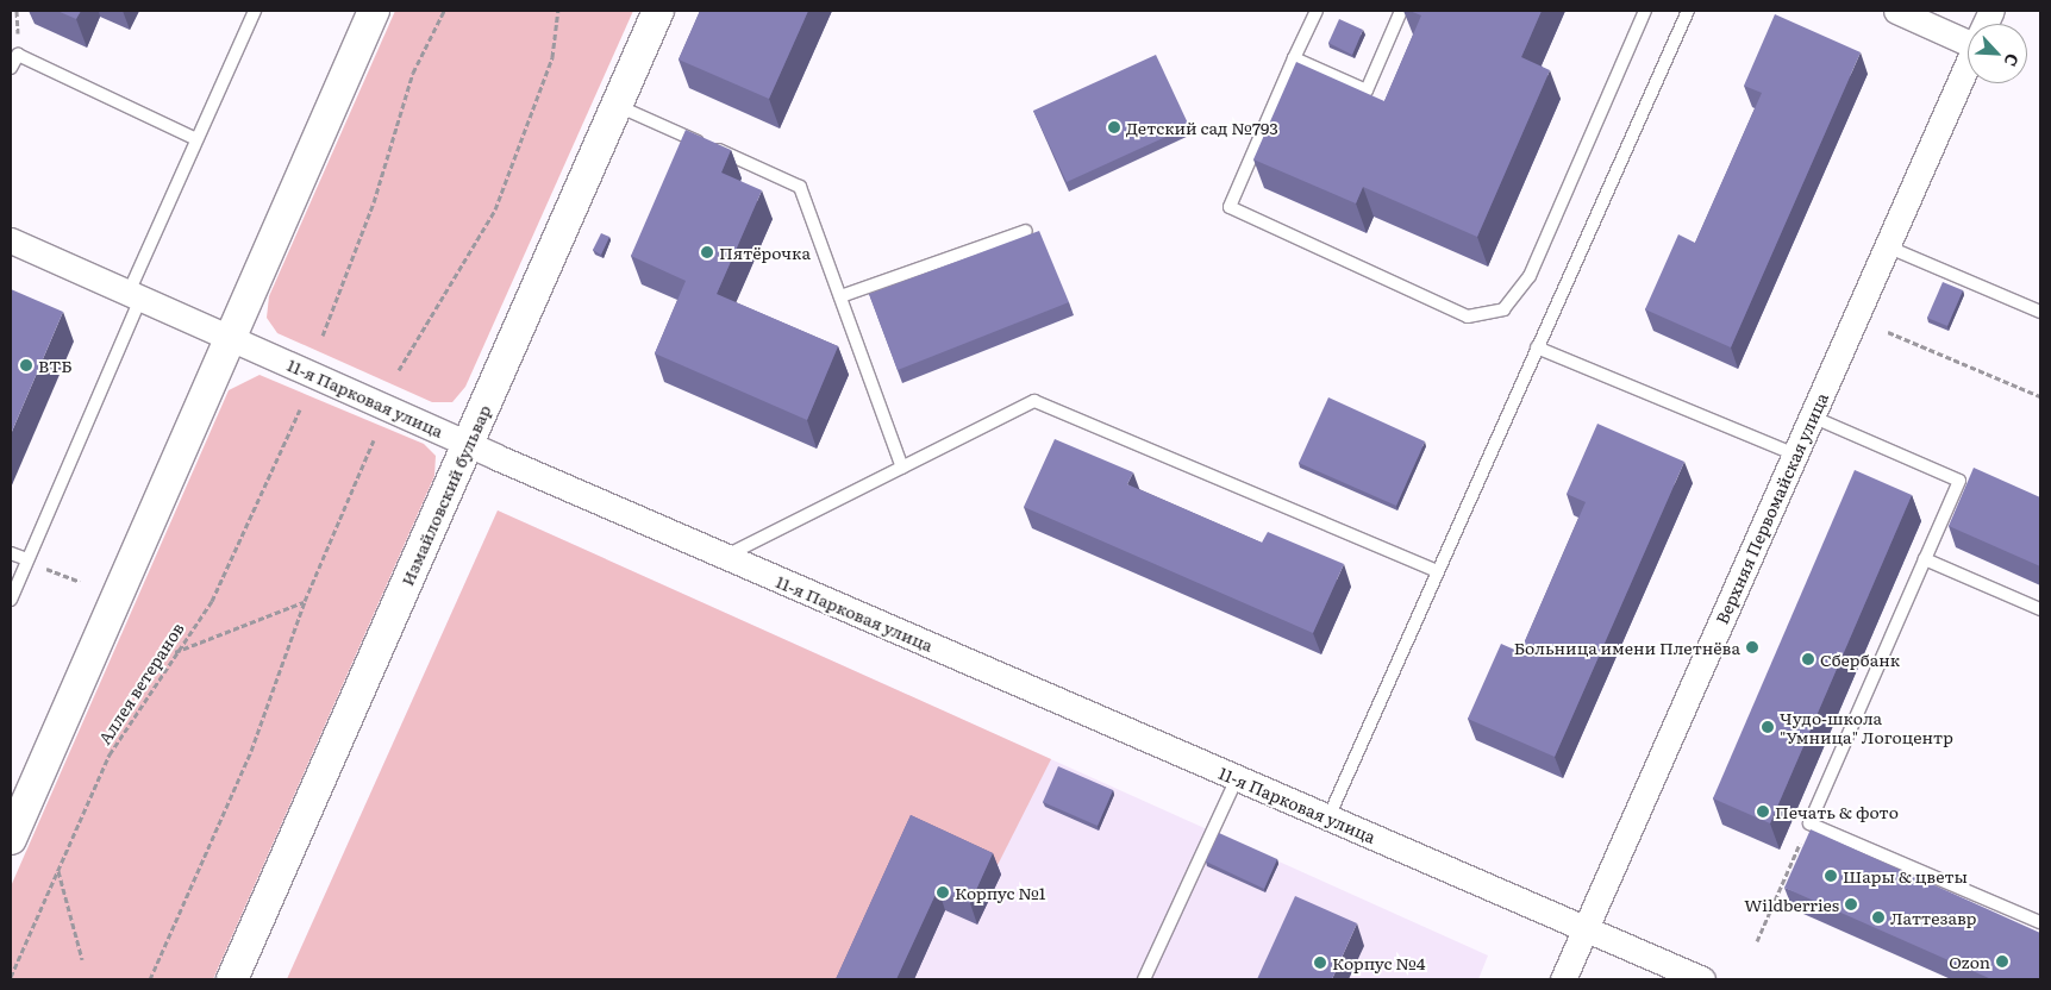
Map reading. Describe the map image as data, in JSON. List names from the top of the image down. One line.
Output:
{"streets":{"street":["11-я Парковая улица","Измайловский бульвар","Верхняя Первомайская улица"],"path":["Аллея ветеранов"]},"crossings":[["11-я Парковая улица","Измайловский бульвар"],["11-я Парковая улица","Верхняя Первомайская улица"]],"places":["Детский сад №793","Пятёрочка","ВТБ","Больница имени Плетнёва","Сбербанк","Чудо-школа \"Умница\" Логоцентр","Печать & фото","Шары & цветы","Корпус №1","Wildberries","Латтезавр","Ozon","Корпус №4"],"north":"bottom right"}
